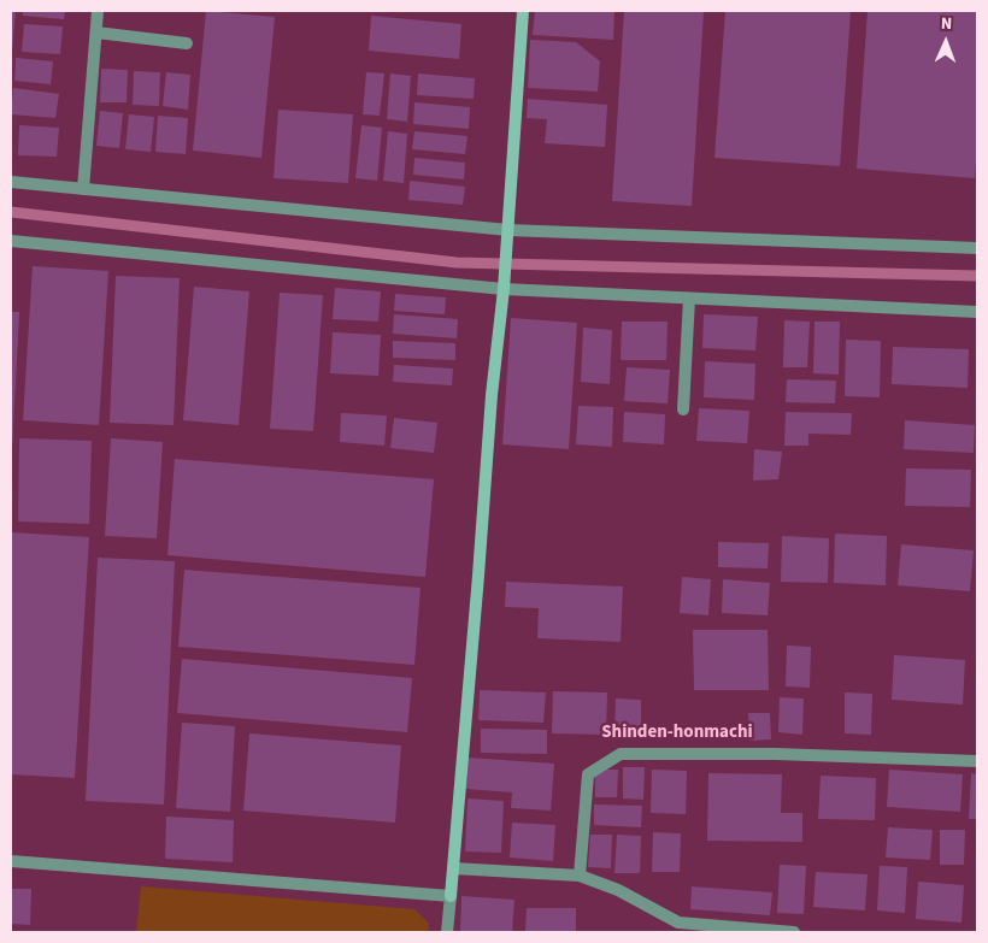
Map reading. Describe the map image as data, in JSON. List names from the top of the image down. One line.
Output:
{"districts":["Shinden-honmachi"],"north":"top"}
